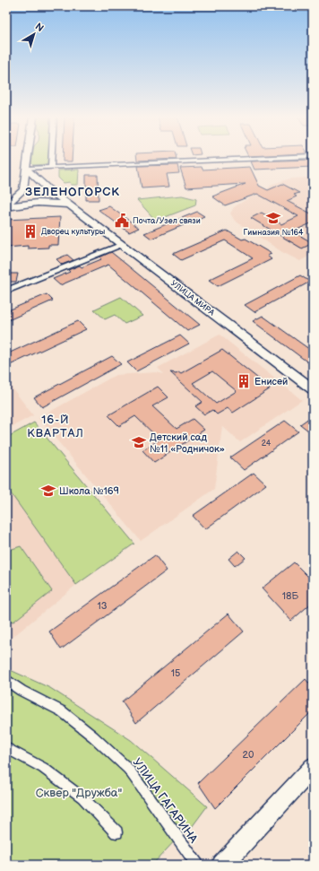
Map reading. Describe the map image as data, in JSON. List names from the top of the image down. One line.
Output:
{"streets":{"street":["УЛИЦА МИРА","УЛИЦА ГАГАРИНА"]},"districts":["ЗЕЛЕНОГОРСК","16-Й КВАРТАЛ"],"parks":["Сквер \"Дружба\""],"places":{"school or university":["Гимназия №164","Детский сад №11 «Родничок»","Школа №169"],"public building":["Почта/Узел связи"],"building":["Дворец культуры","Енисей"]},"house_numbers":["24","18Б","13","15","20"],"north":"top right"}
